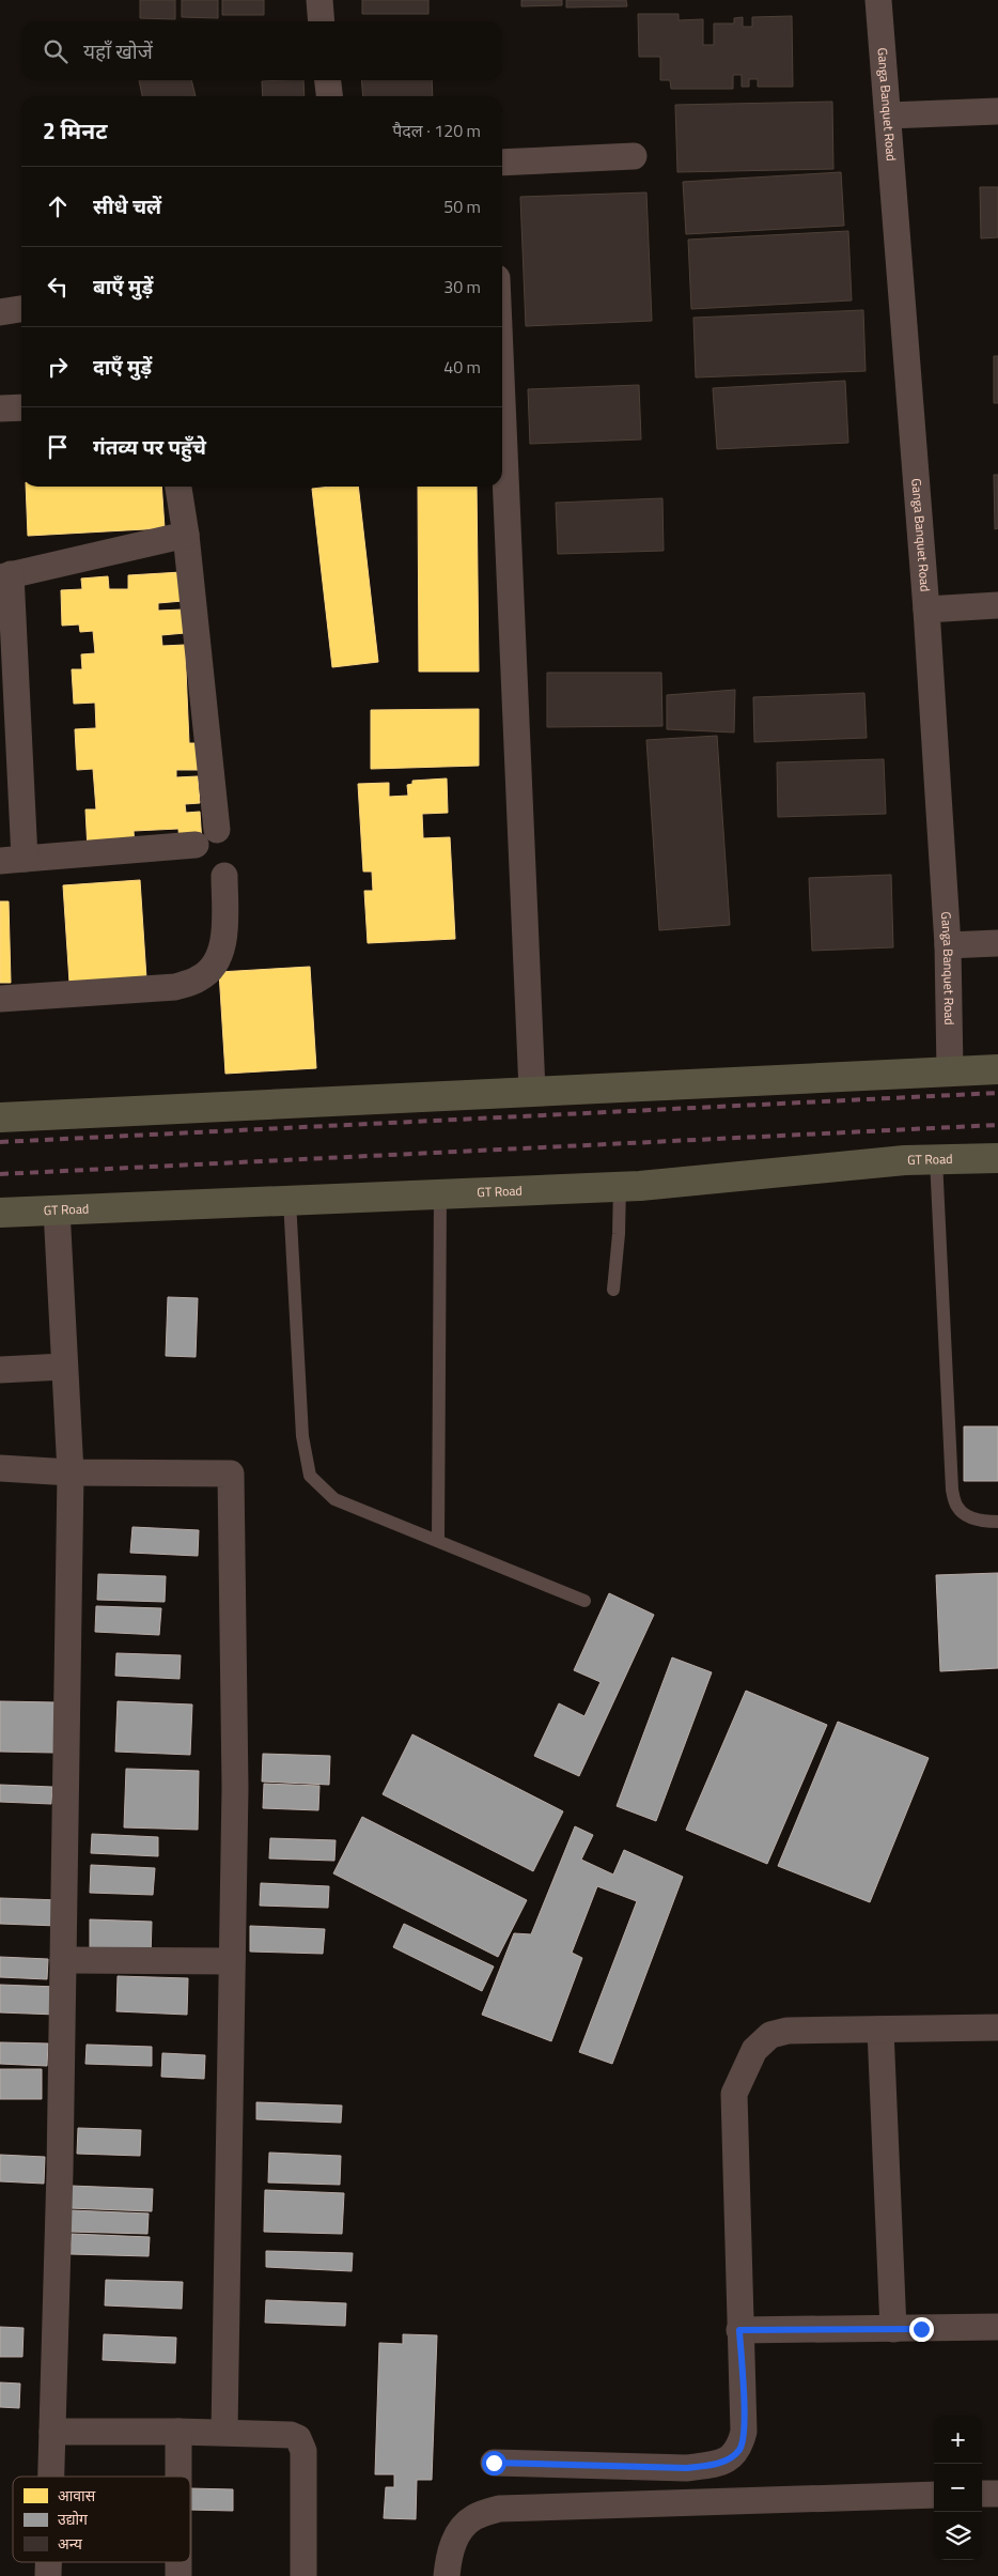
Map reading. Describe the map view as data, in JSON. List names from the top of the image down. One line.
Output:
{"streets":{"highway":["GT Road"],"street":["Ganga Banquet Road"]},"legend":["आवास","उद्योग","अन्य"],"page":{"search":"यहाँ खोजें","heading":["2 मिनट","पैदल · 120 m"],"list":[["सीधे चलें","50 m"],["बाएँ मुड़ें","30 m"],["दाएँ मुड़ें","40 m"],"गंतव्य पर पहुँचे"],"map_buttons":["+","−"]}}
